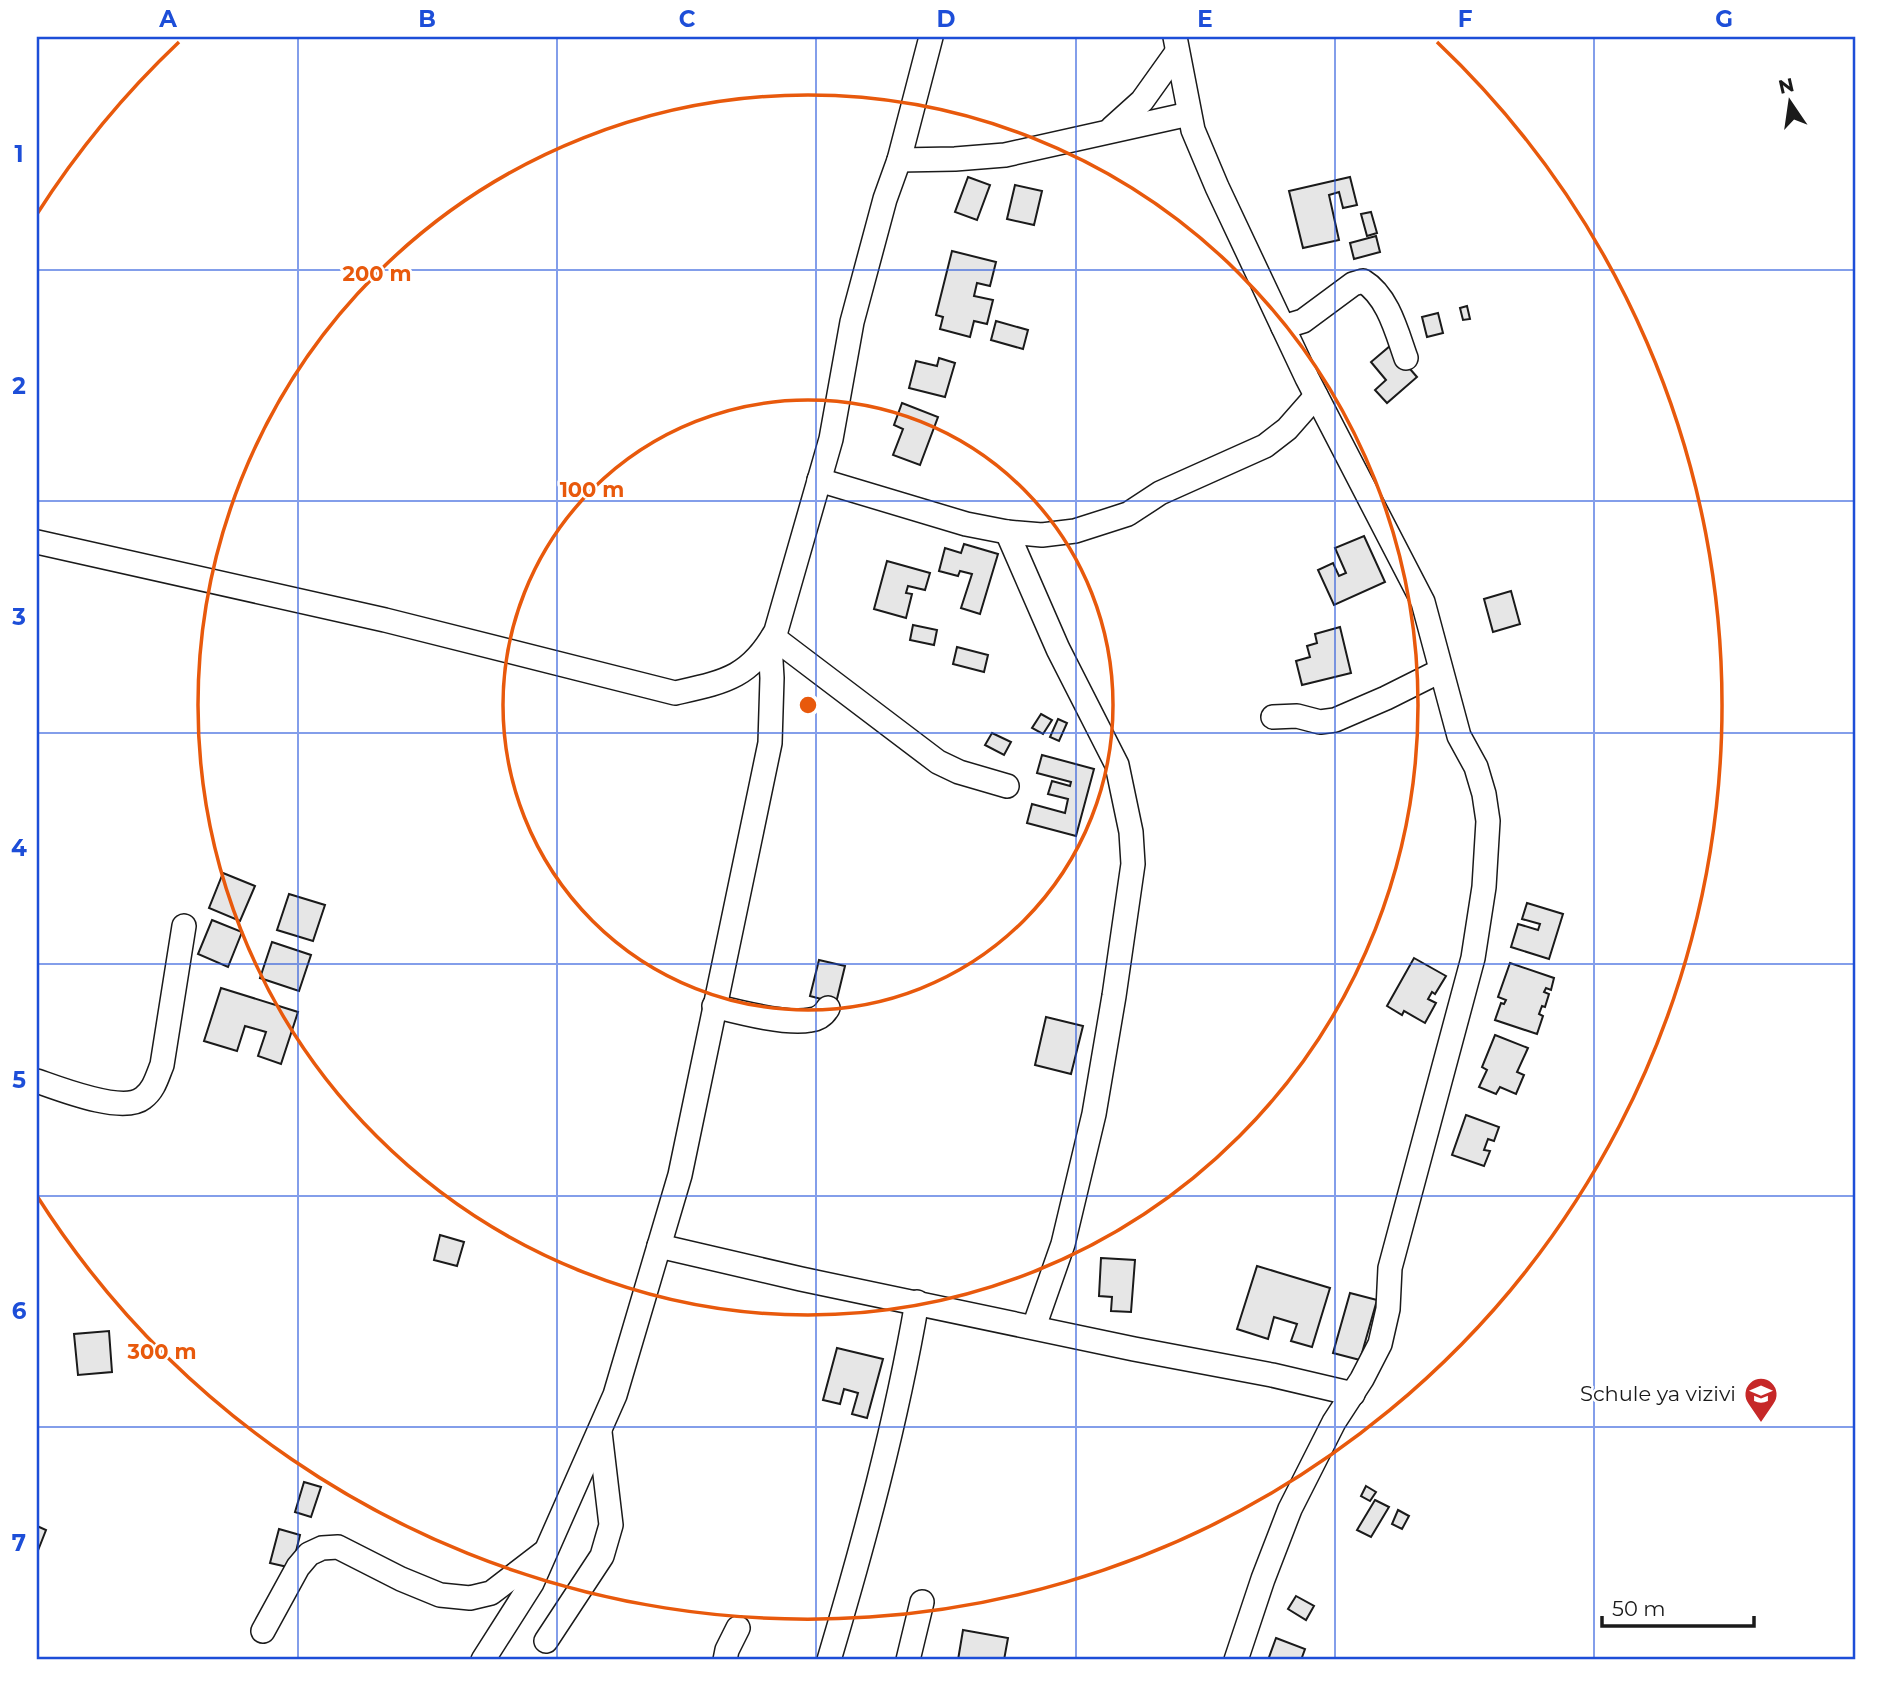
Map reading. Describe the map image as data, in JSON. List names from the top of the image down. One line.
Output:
{"places":{"school or university":["Schule ya vizivi"]},"scale_bar":"50 m","north":"top","grid":{"columns":["A","B","C","D","E","F","G"],"rows":["1","2","3","4","5","6","7"]},"rings":["200 m","100 m","300 m"]}
